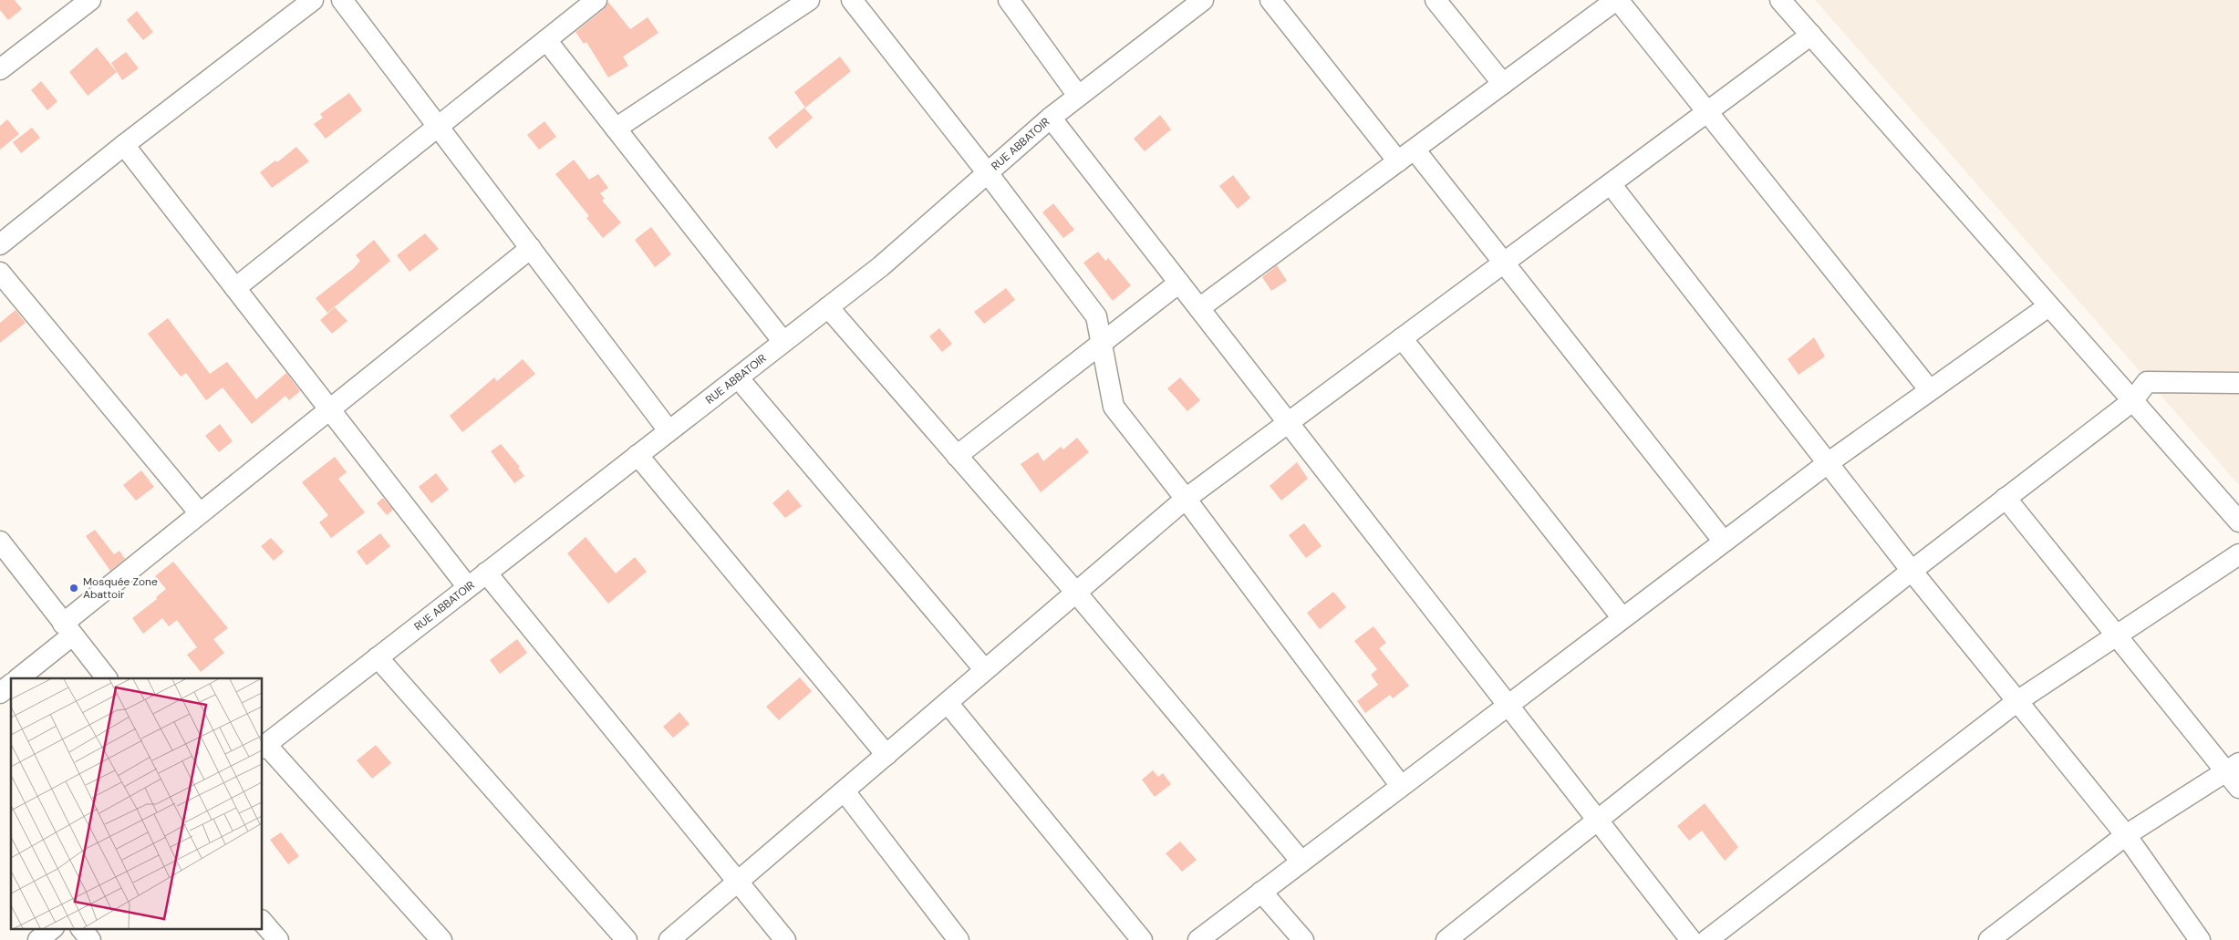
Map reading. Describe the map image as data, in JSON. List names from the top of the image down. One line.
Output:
{"streets":{"street":["RUE ABBATOIR"]},"places":["Mosquée Zone Abattoir"]}
